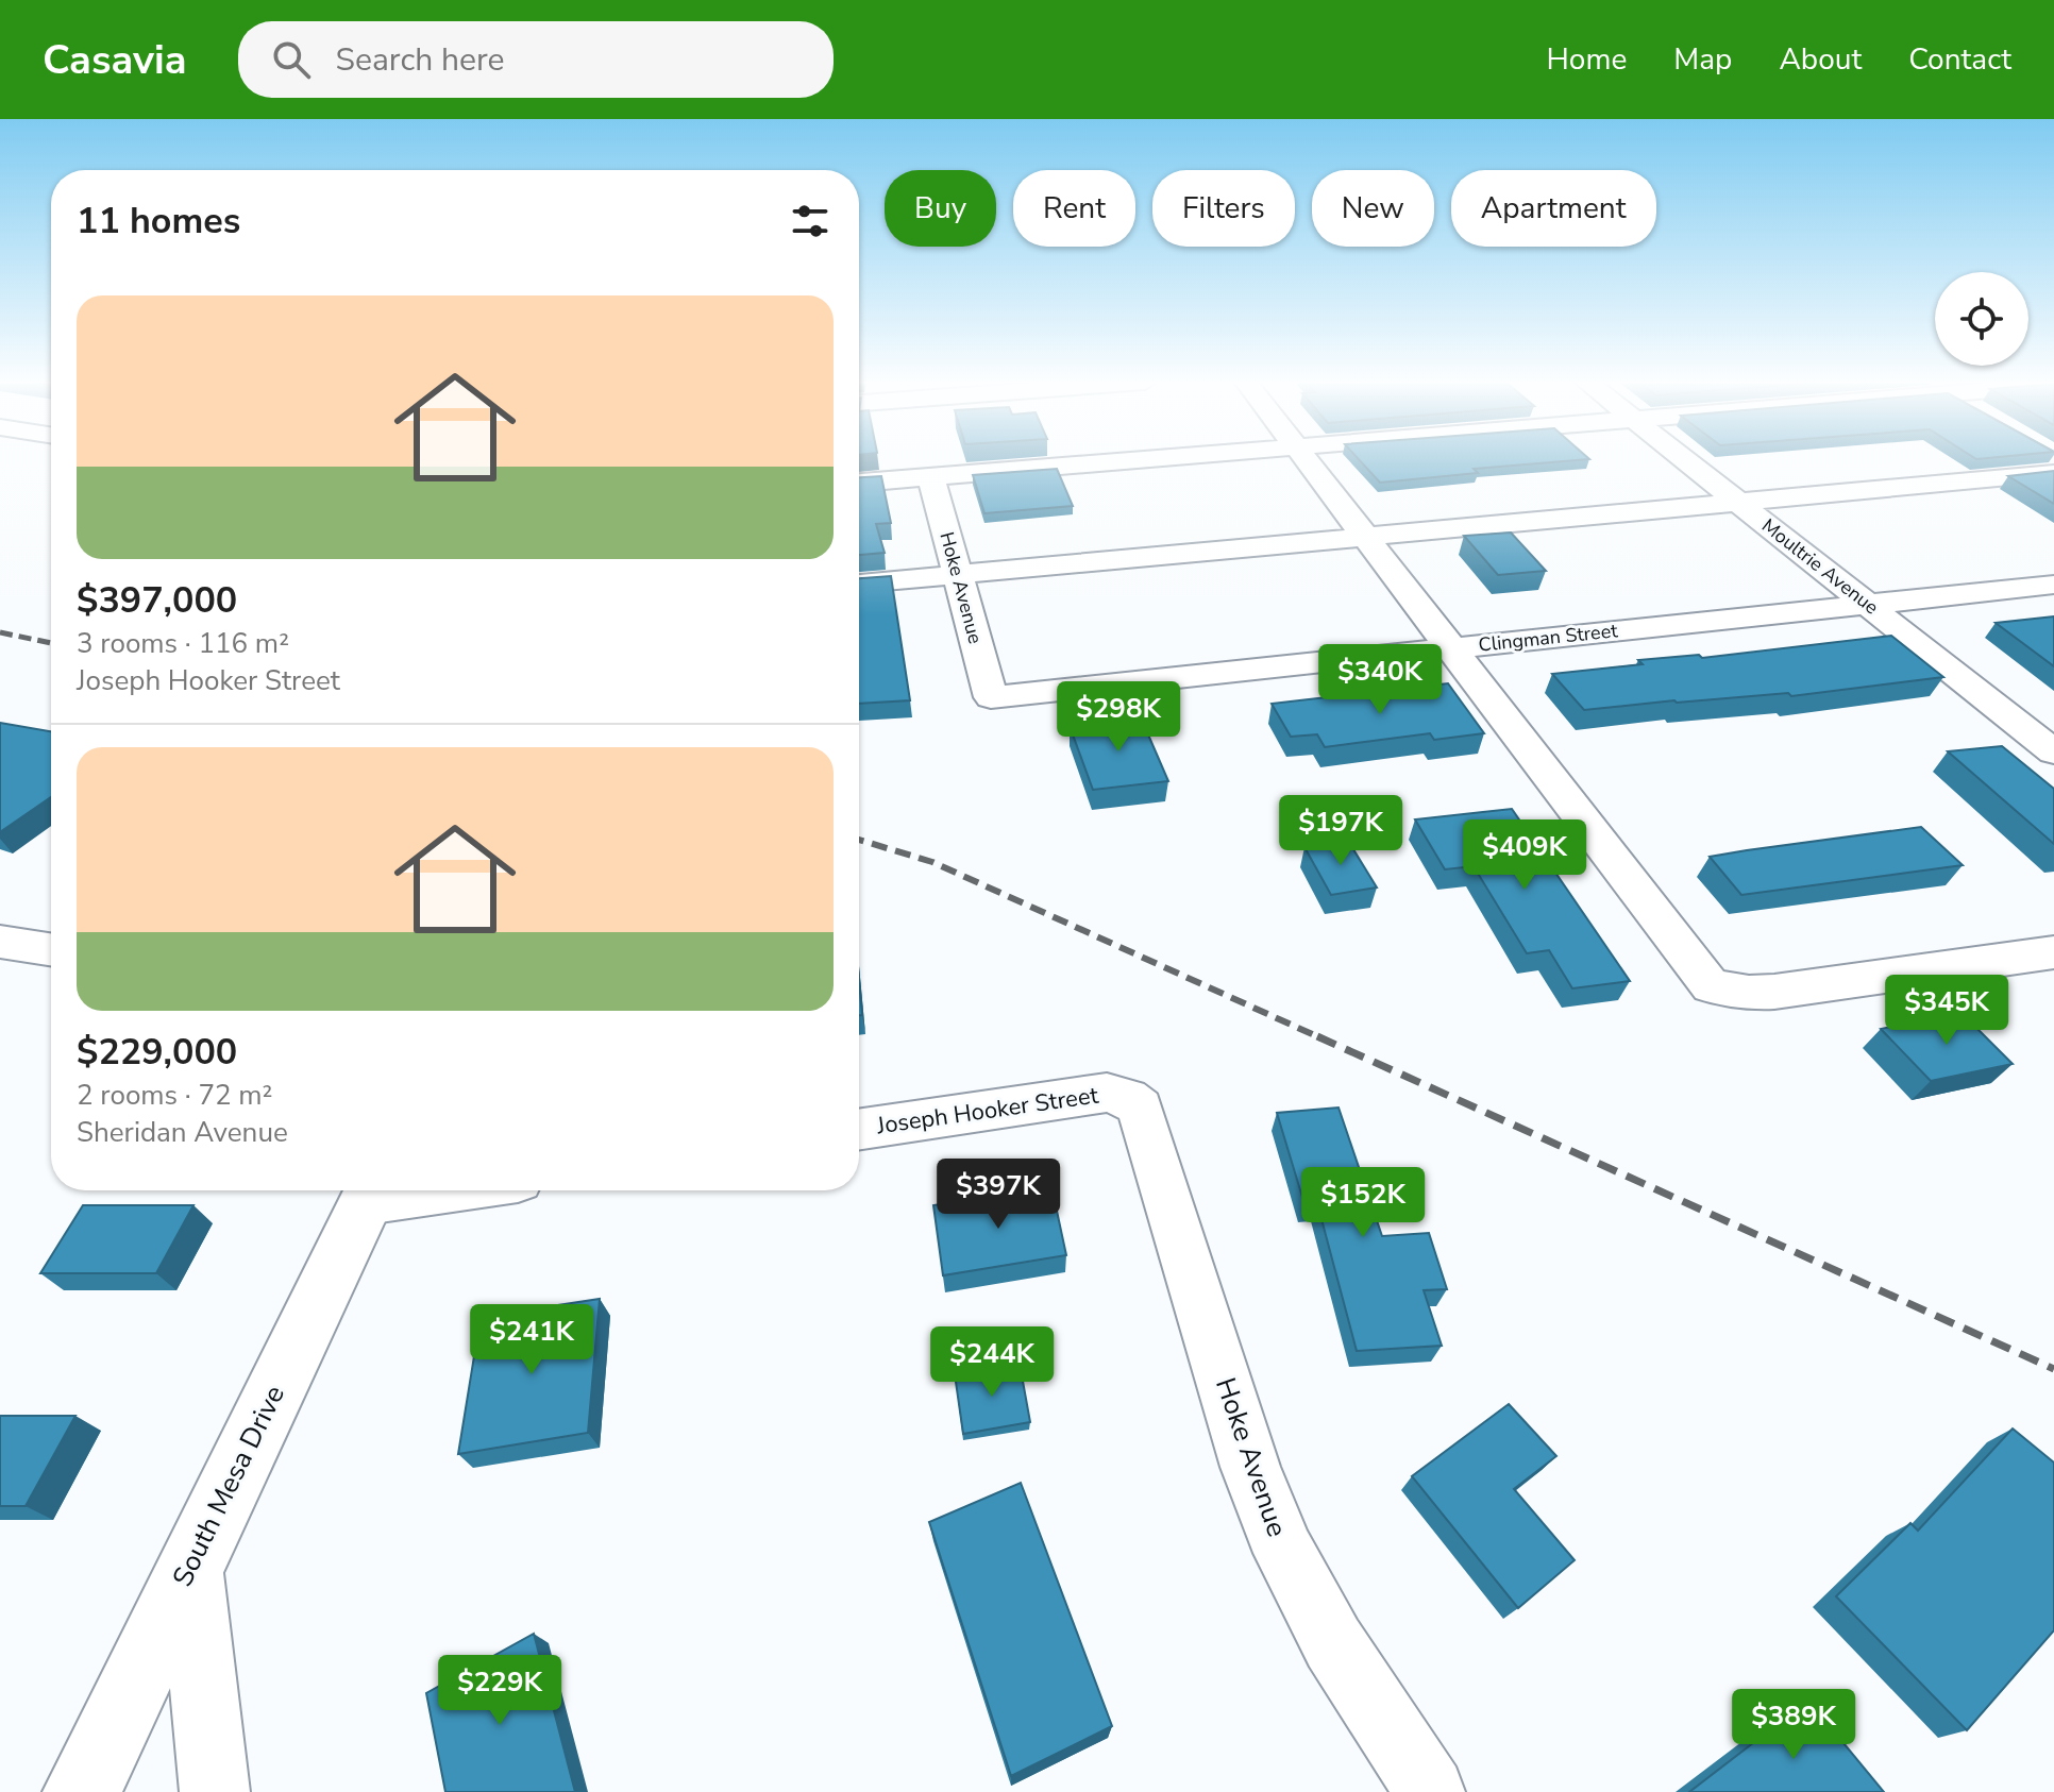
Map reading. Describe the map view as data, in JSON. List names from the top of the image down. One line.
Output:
{"streets":{"main road":["South Mesa Drive"],"street":["Moultrie Avenue","Hoke Avenue","Clingman Street","Joseph Hooker Street"]},"crossings":[["Moultrie Avenue","Clingman Street"],["Hoke Avenue","Clingman Street"],["Hoke Avenue","Joseph Hooker Street"]],"page":{"header":"Casavia","search":"Search here","nav":["Home","Map","About","Contact"],"chip":["Buy","Rent","Filters","New","Apartment"],"heading":"11 homes","list":[{"name":"$397,000","note":"3 rooms · 116 m² · Joseph Hooker Street"},{"name":"$229,000","note":"2 rooms · 72 m² · Sheridan Avenue"}],"price":["$340K","$298K","$197K","$409K","$345K","$397K","$152K","$241K","$244K","$229K","$389K"]}}
